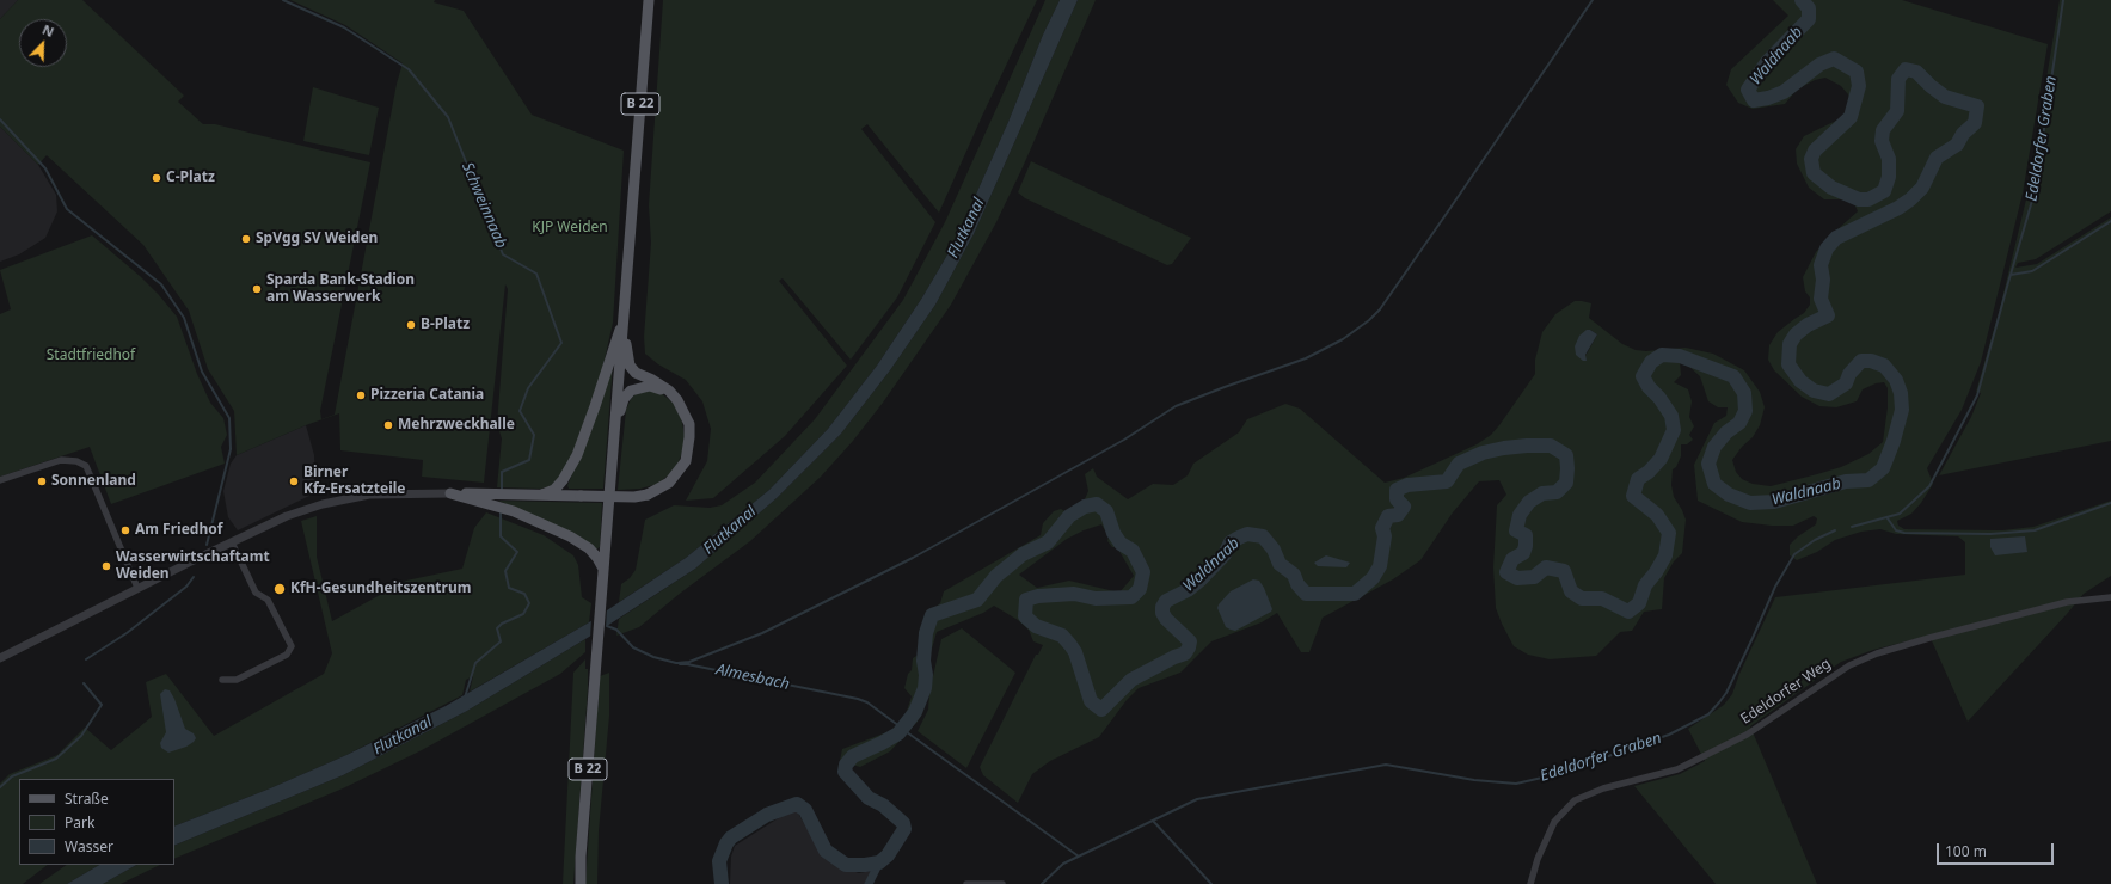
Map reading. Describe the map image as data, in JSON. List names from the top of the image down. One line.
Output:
{"streets":{"main road":["B 22"],"street":["Edeldorfer Weg"]},"water":["Waldnaab","Edeldorfer Graben","Schweinnaab","Flutkanal","Almesbach"],"parks":["KJP Weiden","Stadtfriedhof"],"places":["C-Platz","SpVgg SV Weiden","Sparda Bank-Stadion am Wasserwerk","B-Platz","Pizzeria Catania","Mehrzweckhalle","Sonnenland","Birner Kfz-Ersatzteile","Am Friedhof","Wasserwirtschaftamt Weiden","KfH-Gesundheitszentrum"],"legend":["Straße","Park","Wasser"],"scale_bar":"100 m","north":"top right"}
